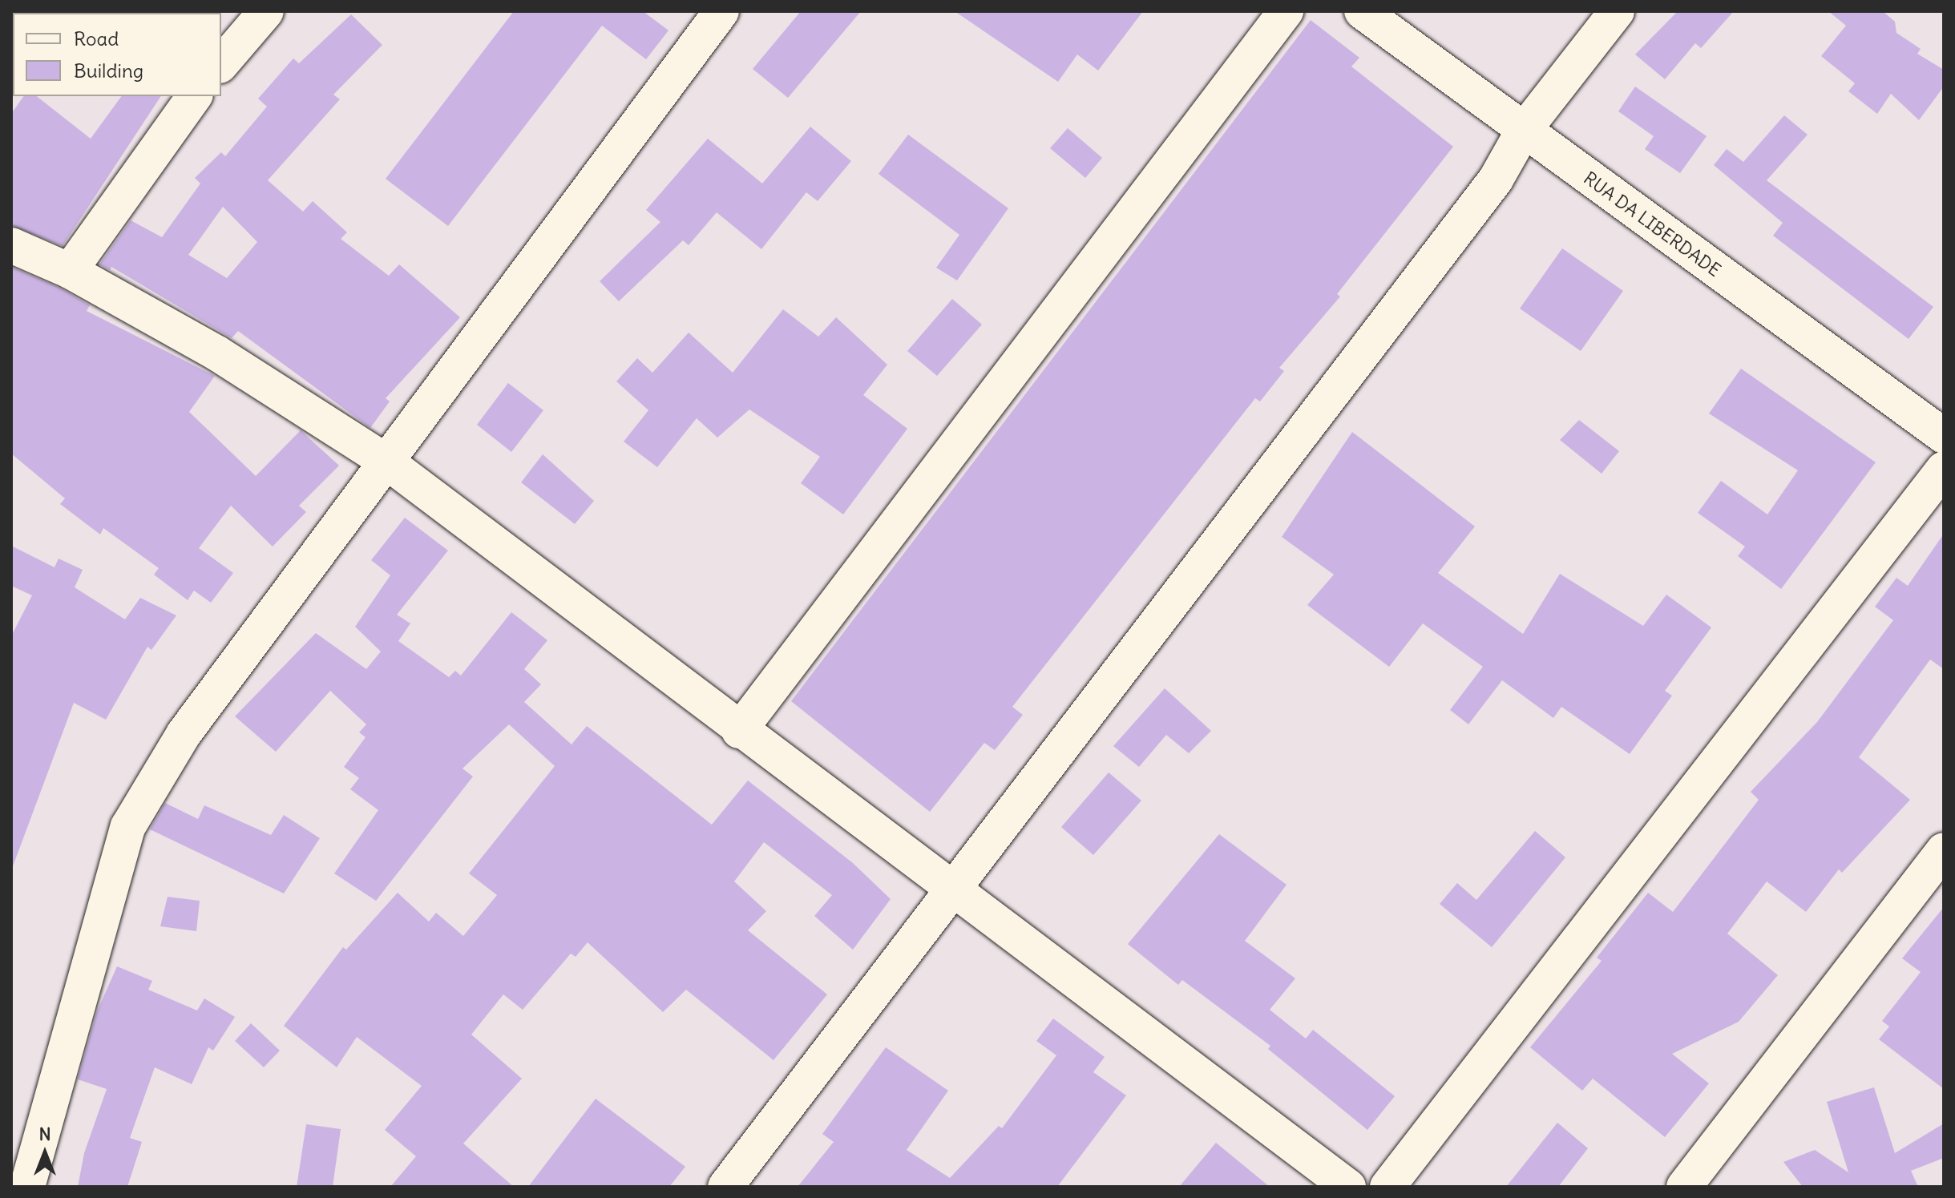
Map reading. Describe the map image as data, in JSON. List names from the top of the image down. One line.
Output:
{"streets":{"street":["RUA DA LIBERDADE"]},"legend":["Road","Building"],"north":"top"}
